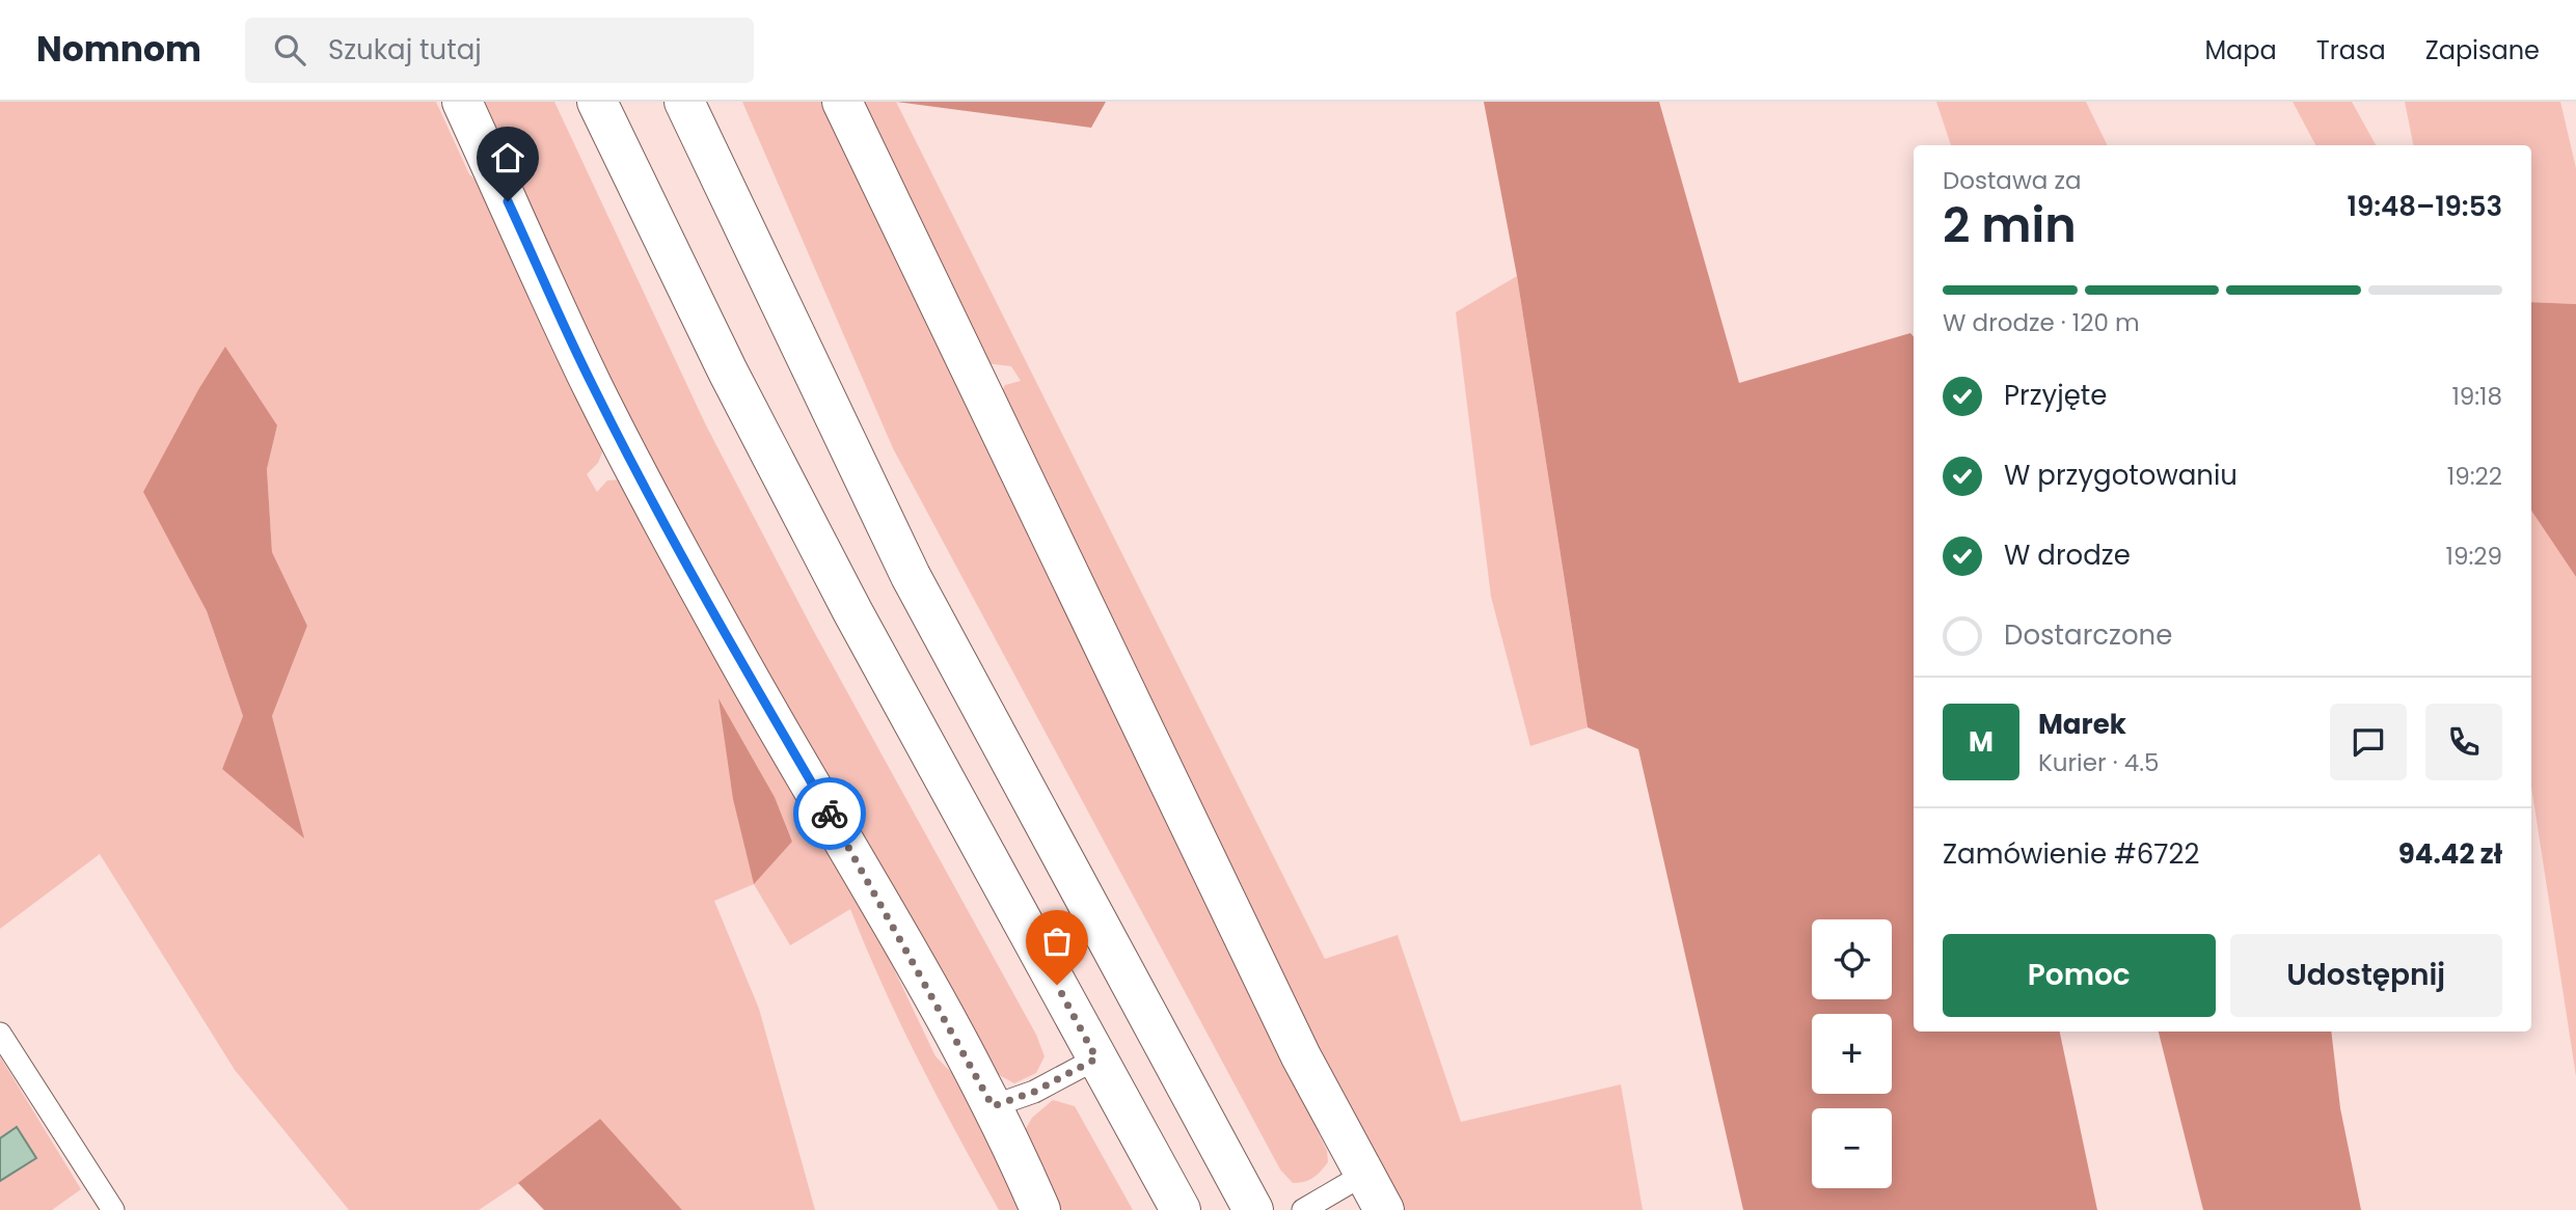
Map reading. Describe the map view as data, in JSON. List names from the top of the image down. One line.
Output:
{"page":{"header":"Nomnom","search":"Szukaj tutaj","nav":["Mapa","Trasa","Zapisane"],"heading":["2 min","Dostawa za","19:48–19:53"],"panel":["Marek","Kurier · 4.5","Zamówienie #6722","94.42 zł"],"bar":"W drodze · 120 m","list":[["Przyjęte","19:18"],["W przygotowaniu","19:22"],["W drodze","19:29"],"Dostarczone"],"round":"M","map_buttons":["+","−"],"buttons":["Pomoc","Udostępnij"]}}
